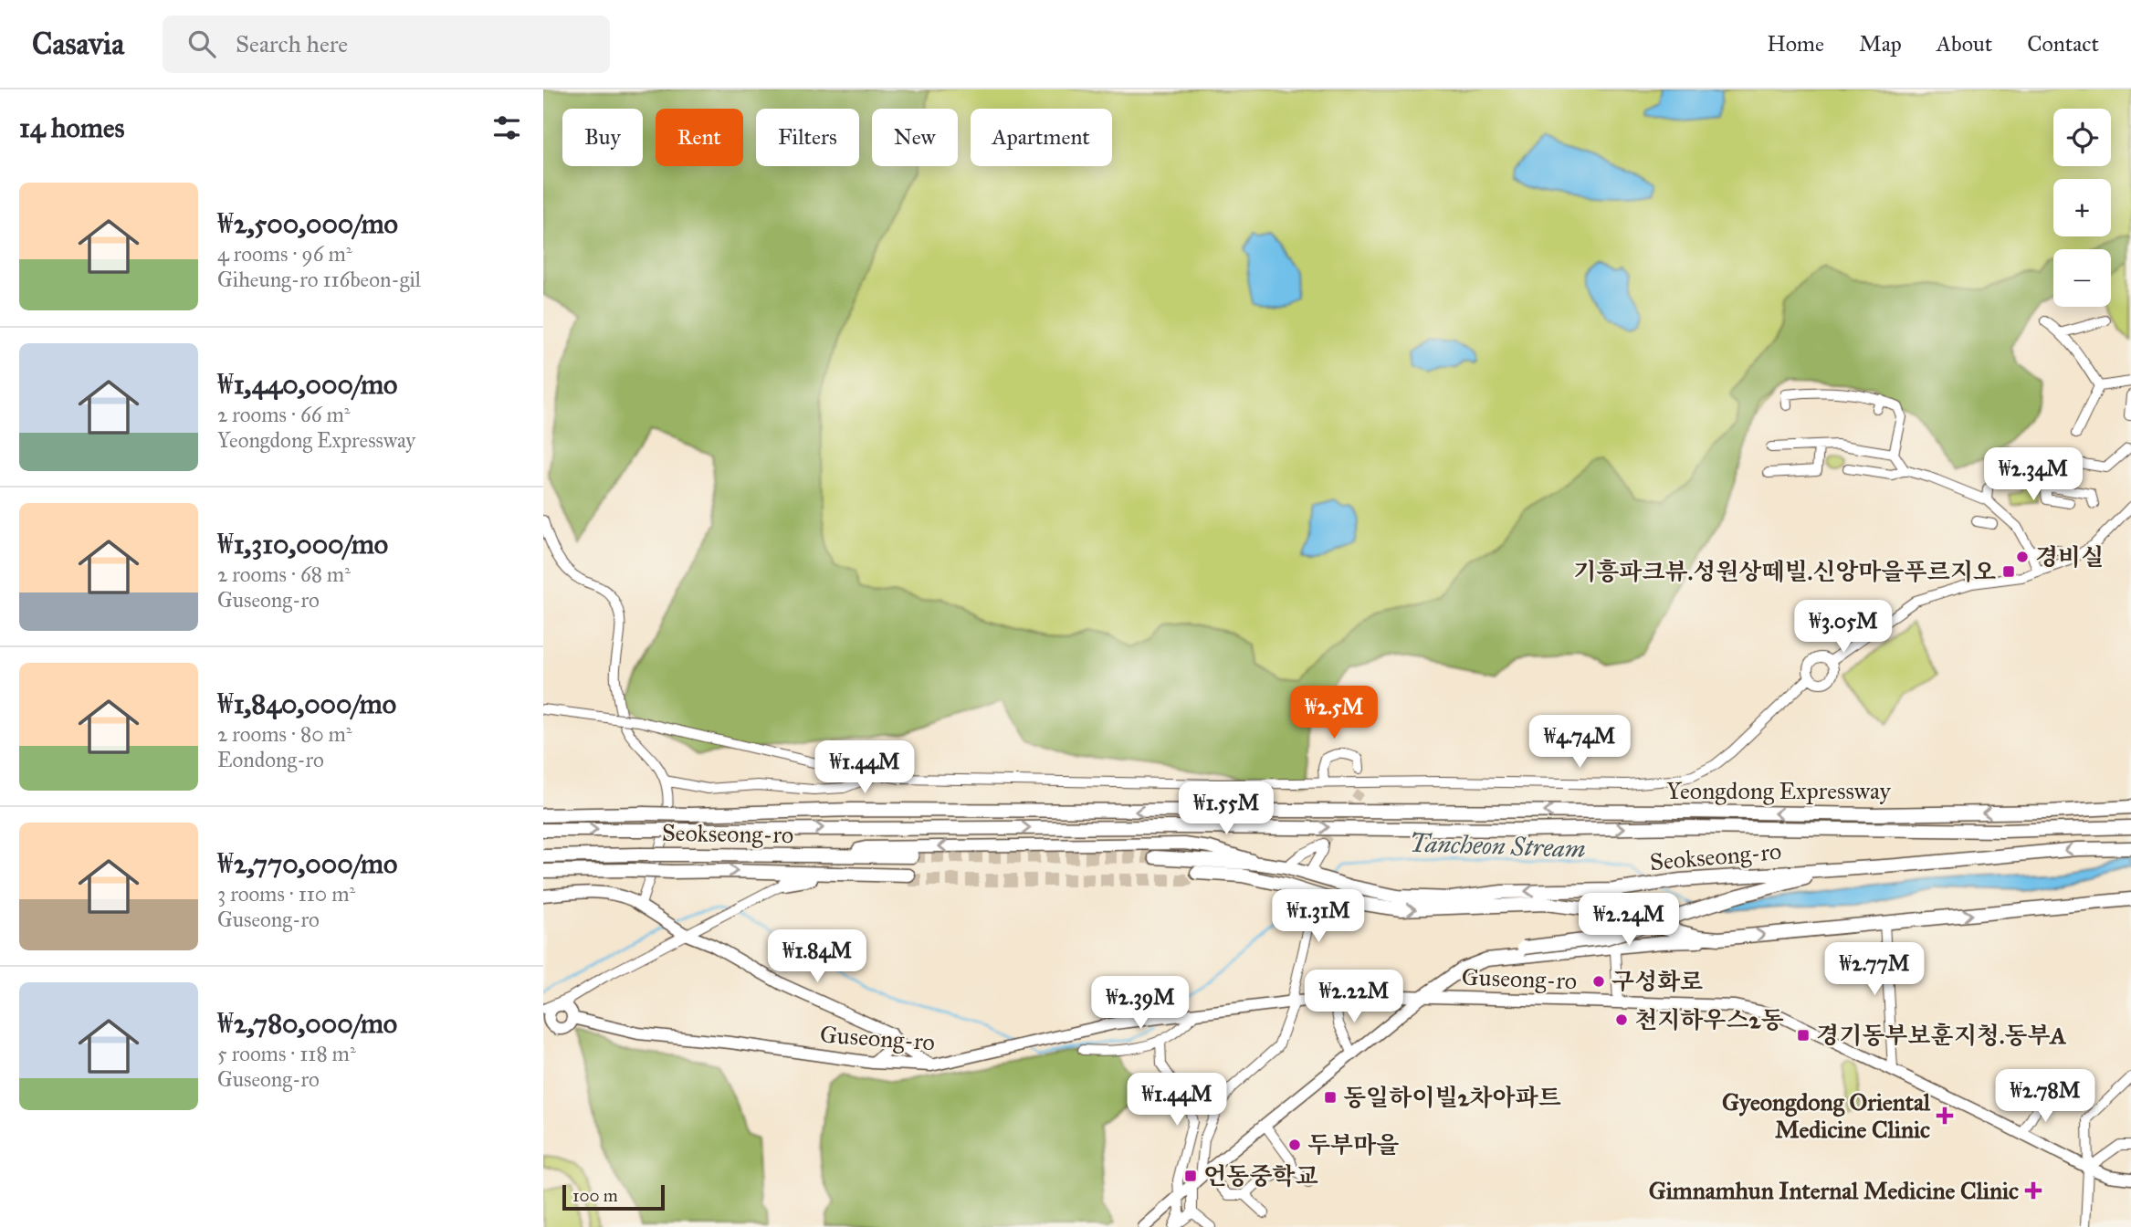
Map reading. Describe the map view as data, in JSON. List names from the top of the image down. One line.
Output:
{"streets":{"highway":["Yeongdong Expressway","Seokseong-ro"],"main road":["Guseong-ro"]},"water":["Tancheon Stream"],"places":{"other":["경비실","구성화로","천지하우스2동","두부마을"],"transit":["기흥파크뷰.성원상떼빌.신앙마을푸르지오","경기동부보훈지청.동부A","동일하이빌2차아파트","언동중학교"],"health":["Gyeongdong Oriental Medicine Clinic","Gimnamhun Internal Medicine Clinic"]},"scale_bar":"100 m","page":{"header":"Casavia","search":"Search here","nav":["Home","Map","About","Contact"],"heading":"14 homes","map_buttons":["+","−"],"chip":["Buy","Rent","Filters","New","Apartment"],"list":[{"name":"₩2,500,000/mo","note":"4 rooms · 96 m² · Giheung-ro 116beon-gil"},{"name":"₩1,440,000/mo","note":"2 rooms · 66 m² · Yeongdong Expressway"},{"name":"₩1,310,000/mo","note":"2 rooms · 68 m² · Guseong-ro"},{"name":"₩1,840,000/mo","note":"2 rooms · 80 m² · Eondong-ro"},{"name":"₩2,770,000/mo","note":"3 rooms · 110 m² · Guseong-ro"},{"name":"₩2,780,000/mo","note":"5 rooms · 118 m² · Guseong-ro"}],"price":["₩2.34M","₩3.05M","₩2.5M","₩4.74M","₩1.44M","₩1.55M","₩1.31M","₩2.24M","₩1.84M","₩2.77M","₩2.22M","₩2.39M","₩2.78M","₩1.44M"],"scale":"100 m"}}
